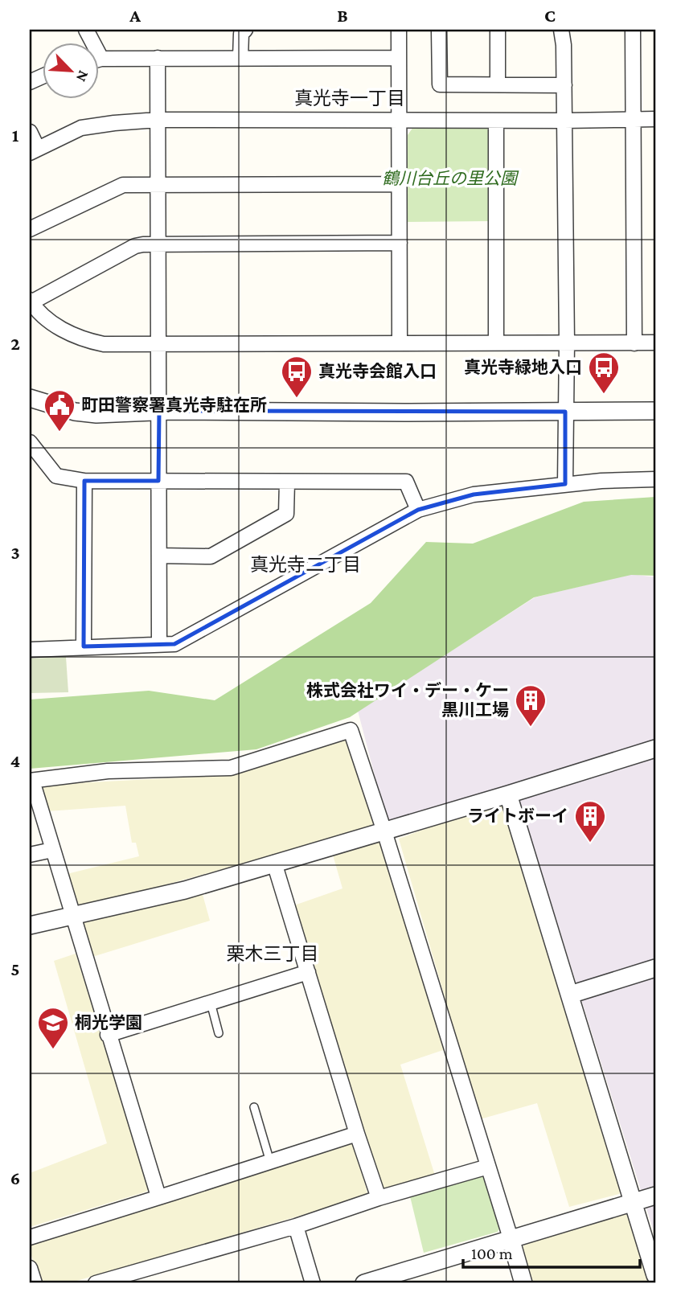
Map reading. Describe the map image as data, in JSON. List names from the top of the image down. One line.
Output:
{"districts":["真光寺一丁目","真光寺二丁目","栗木三丁目"],"parks":["鶴川台丘の里公園"],"places":{"bus stop":["真光寺緑地入口","真光寺会館入口"],"public building":["町田警察署真光寺駐在所"],"building":["株式会社ワイ・デー・ケー 黒川工場","ライトボーイ"],"school or university":["桐光学園"]},"scale_bar":"100 m","north":"bottom right","grid":{"columns":["A","B","C"],"rows":["1","2","3","4","5","6"]}}
